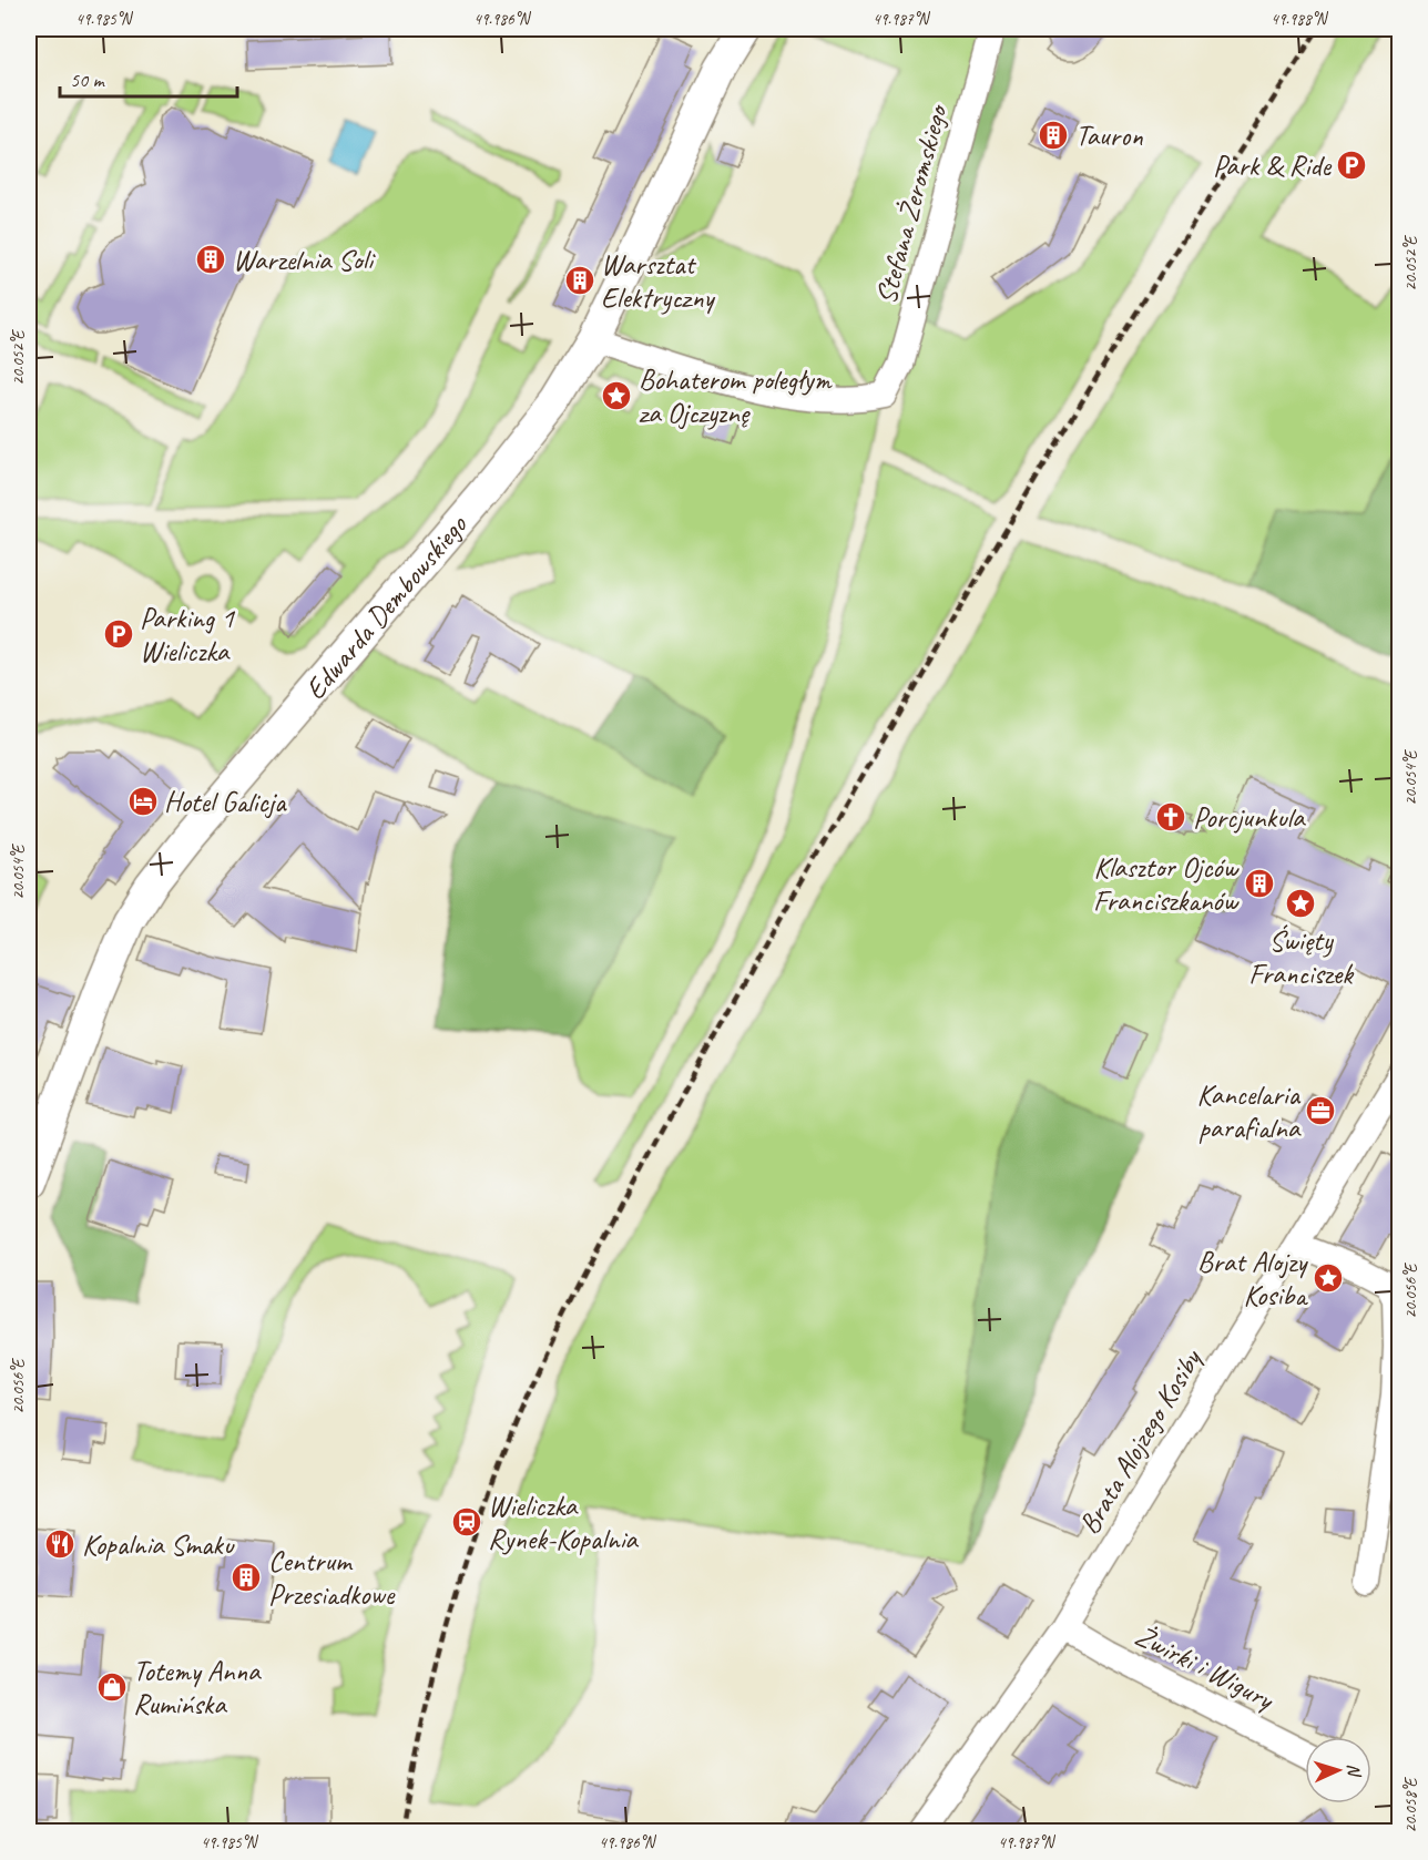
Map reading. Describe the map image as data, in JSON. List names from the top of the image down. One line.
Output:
{"streets":{"street":["Stefana Żeromskiego","Edwarda Dembowskiego","Brata Alojzego Kosiby","Żwirki i Wigury"]},"crossings":[["Stefana Żeromskiego","Edwarda Dembowskiego"],["Brata Alojzego Kosiby","Żwirki i Wigury"]],"places":{"building":["Tauron","Warzelnia Soli","Warsztat Elektryczny","Klasztor Ojców Franciszkanów","Centrum Przesiadkowe"],"parking":["Park & Ride","Parking 1 Wieliczka"],"place":["Bohaterom poległym za Ojczyznę","Święty Franciszek","Brat Alojzy Kosiba"],"hotel":["Hotel Galicja"],"church":["Porcjunkula"],"office":["Kancelaria parafialna"],"station":["Wieliczka Rynek-Kopalnia"],"restaurant":["Kopalnia Smaku"],"shop":["Totemy Anna Rumińska"]},"scale_bar":"50 m","north":"right","coordinates":["49.985°N","49.986°N","49.987°N","49.988°N","20.052°E","20.054°E","20.056°E","20.058°E"]}
